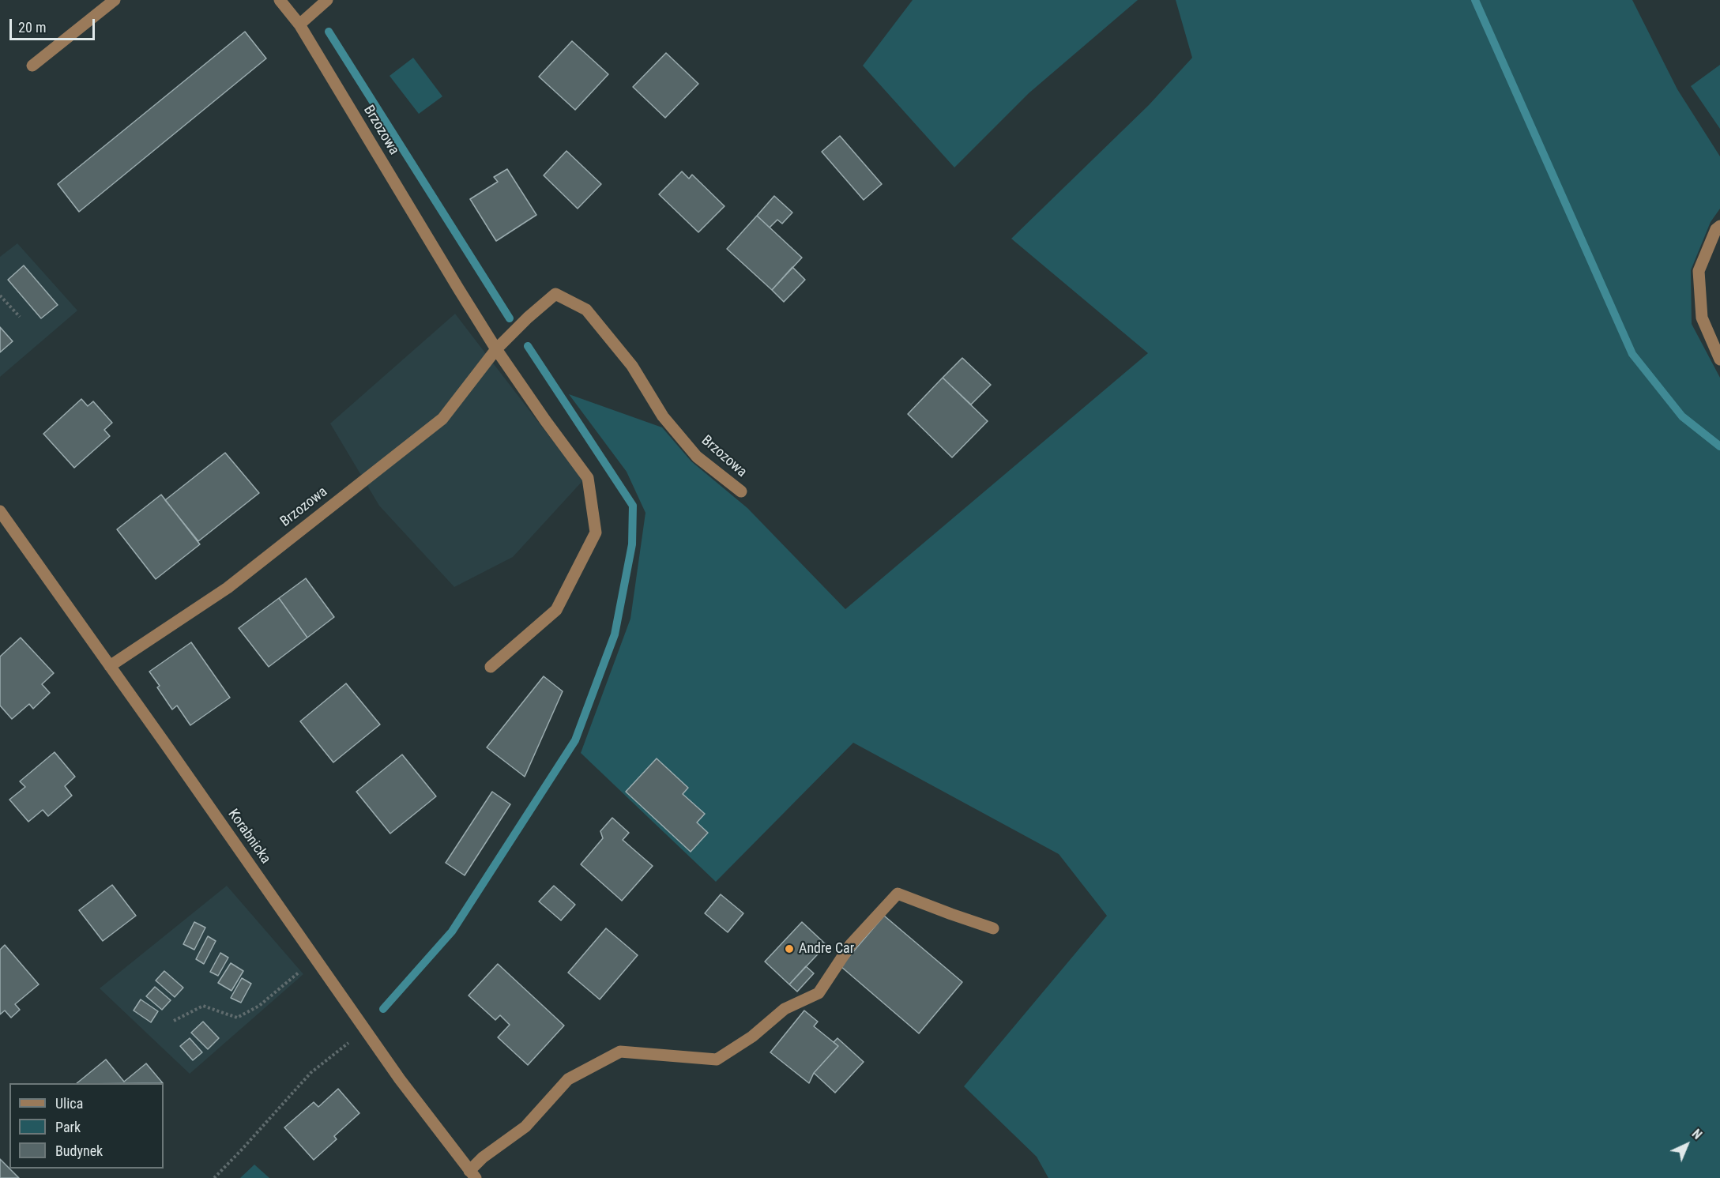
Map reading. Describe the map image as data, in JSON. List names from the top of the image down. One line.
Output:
{"streets":{"street":["Brzozowa","Korabnicka"]},"crossings":[["Brzozowa","Korabnicka"]],"places":["Andre Car"],"legend":["Ulica","Park","Budynek"],"scale_bar":"20 m","north":"top right"}
